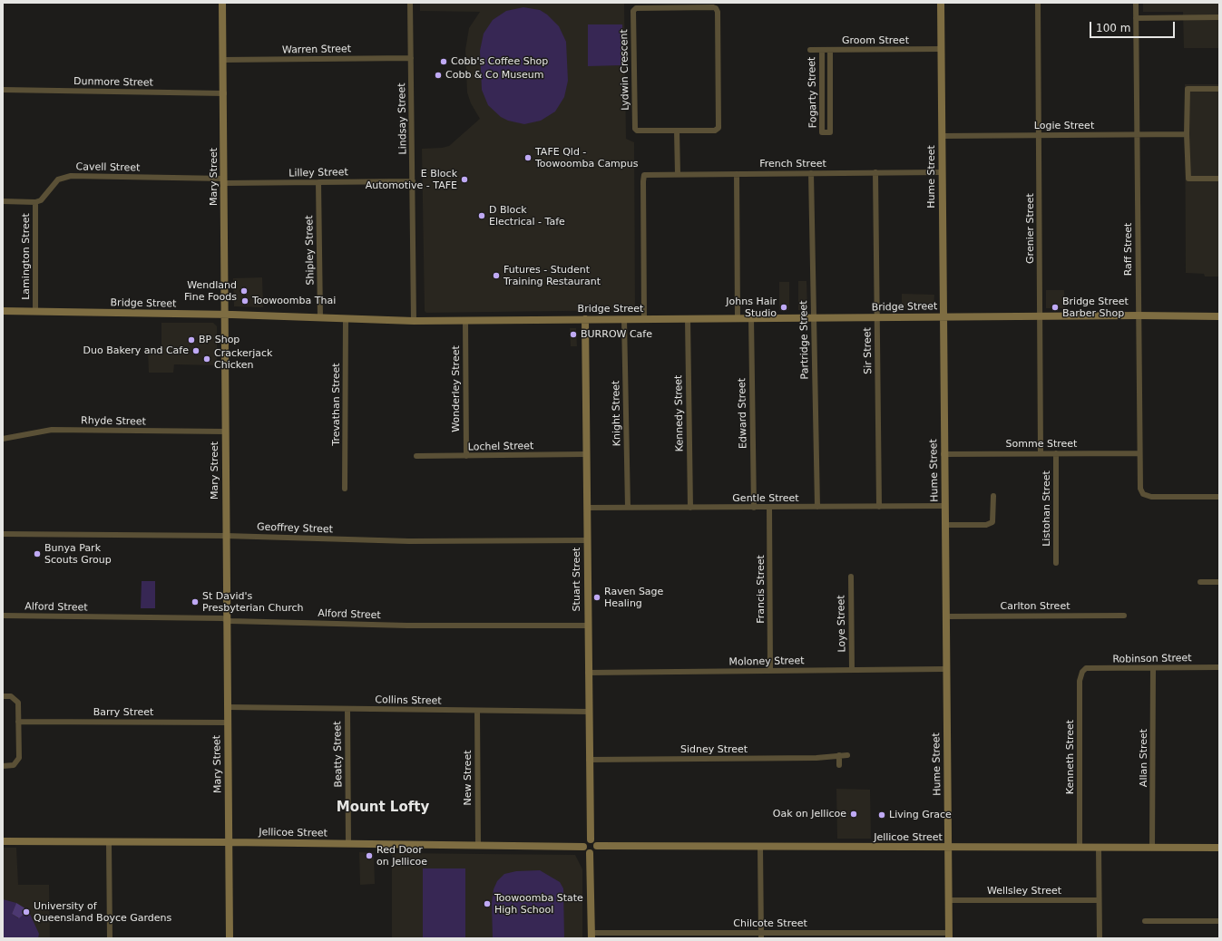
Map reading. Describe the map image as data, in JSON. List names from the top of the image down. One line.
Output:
{"streets":{"street":["Groom Street","Warren Street","Lydwin Crescent","Dunmore Street","Fogarty Street","Lindsay Street","Logie Street","French Street","Cavell Street","Lilley Street","Mary Street","Hume Street","Grenier Street","Raff Street","Shipley Street","Lamington Street","Bridge Street","Partridge Street","Sir Street","Wonderley Street","Trevathan Street","Knight Street","Kennedy Street","Edward Street","Rhyde Street","Somme Street","Lochel Street","Gentle Street","Listohan Street","Geoffrey Street","Stuart Street","Francis Street","Carlton Street","Alford Street","Loye Street","Robinson Street","Moloney Street","Collins Street","Barry Street","Sidney Street","Beatty Street","Kenneth Street","Allan Street","New Street","Jellicoe Street","Wellsley Street","Chilcote Street"]},"crossings":[["Groom Street","Fogarty Street"],["Groom Street","Hume Street"],["Warren Street","Lindsay Street"],["Warren Street","Mary Street"],["Dunmore Street","Mary Street"],["Lindsay Street","Lilley Street"],["Lindsay Street","Bridge Street"],["Logie Street","Hume Street"],["Logie Street","Grenier Street"],["Logie Street","Raff Street"],["French Street","Hume Street"],["French Street","Bridge Street"],["French Street","Partridge Street"],["French Street","Sir Street"],["Cavell Street","Lilley Street"],["Cavell Street","Mary Street"],["Cavell Street","Lamington Street"],["Lilley Street","Mary Street"],["Lilley Street","Shipley Street"],["Mary Street","Bridge Street"],["Mary Street","Rhyde Street"],["Mary Street","Geoffrey Street"],["Mary Street","Alford Street"],["Mary Street","Collins Street"],["Mary Street","Barry Street"],["Mary Street","Jellicoe Street"],["Hume Street","Bridge Street"],["Hume Street","Somme Street"],["Hume Street","Gentle Street"],["Hume Street","Carlton Street"],["Hume Street","Moloney Street"],["Hume Street","Jellicoe Street"],["Hume Street","Wellsley Street"],["Hume Street","Chilcote Street"],["Grenier Street","Bridge Street"],["Grenier Street","Somme Street"],["Raff Street","Bridge Street"],["Raff Street","Somme Street"],["Shipley Street","Bridge Street"],["Lamington Street","Bridge Street"],["Bridge Street","Partridge Street"],["Bridge Street","Sir Street"],["Bridge Street","Wonderley Street"],["Bridge Street","Trevathan Street"],["Bridge Street","Knight Street"],["Bridge Street","Kennedy Street"],["Bridge Street","Edward Street"],["Bridge Street","Stuart Street"],["Partridge Street","Gentle Street"],["Sir Street","Gentle Street"],["Wonderley Street","Lochel Street"],["Knight Street","Gentle Street"],["Kennedy Street","Gentle Street"],["Edward Street","Gentle Street"],["Somme Street","Listohan Street"],["Lochel Street","Stuart Street"],["Gentle Street","Stuart Street"],["Gentle Street","Francis Street"],["Geoffrey Street","Stuart Street"],["Stuart Street","Alford Street"],["Stuart Street","Moloney Street"],["Stuart Street","Collins Street"],["Stuart Street","Sidney Street"],["Stuart Street","Jellicoe Street"],["Francis Street","Moloney Street"],["Loye Street","Moloney Street"],["Robinson Street","Kenneth Street"],["Robinson Street","Allan Street"],["Collins Street","Beatty Street"],["Collins Street","New Street"],["Beatty Street","Jellicoe Street"],["Kenneth Street","Jellicoe Street"],["Allan Street","Jellicoe Street"],["New Street","Jellicoe Street"]],"districts":["Mount Lofty"],"places":["Cobb's Coffee Shop","Cobb & Co Museum","TAFE Qld - Toowoomba Campus","E Block Automotive - TAFE","D Block Electrical - Tafe","Futures - Student Training Restaurant","Wendland Fine Foods","Toowoomba Thai","Johns Hair Studio","Bridge Street Barber Shop","BURROW Cafe","BP Shop","Duo Bakery and Cafe","Crackerjack Chicken","Bunya Park Scouts Group","Raven Sage Healing","St David's Presbyterian Church","Oak on Jellicoe","Living Grace","Red Door on Jellicoe","Toowoomba State High School","University of Queensland Boyce Gardens"],"scale_bar":"100 m"}
